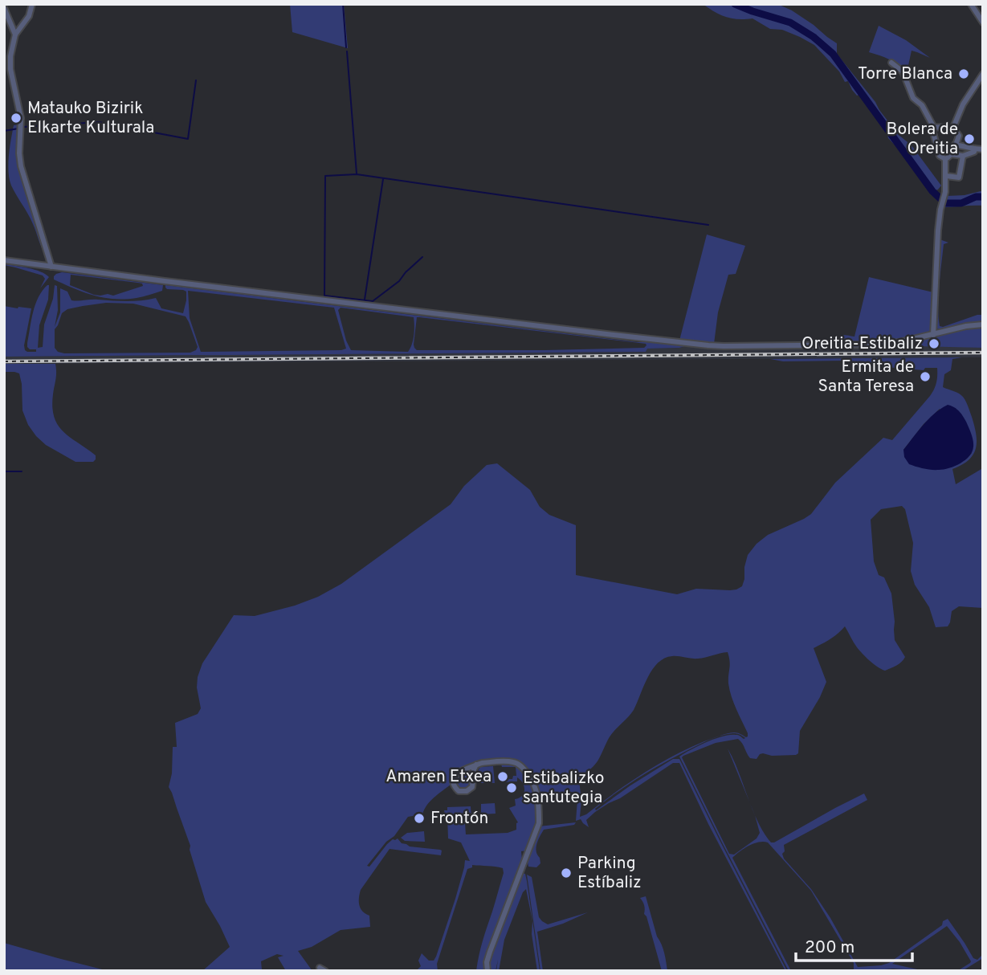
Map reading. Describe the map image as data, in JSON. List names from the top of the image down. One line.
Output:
{"places":["Torre Blanca","Matauko Bizirik Elkarte Kulturala","Bolera de Oreitia","Oreitia-Estibaliz","Ermita de Santa Teresa","Amaren Etxea","Estibalizko santutegia","Frontón","Parking Estíbaliz"],"scale_bar":"200 m"}
